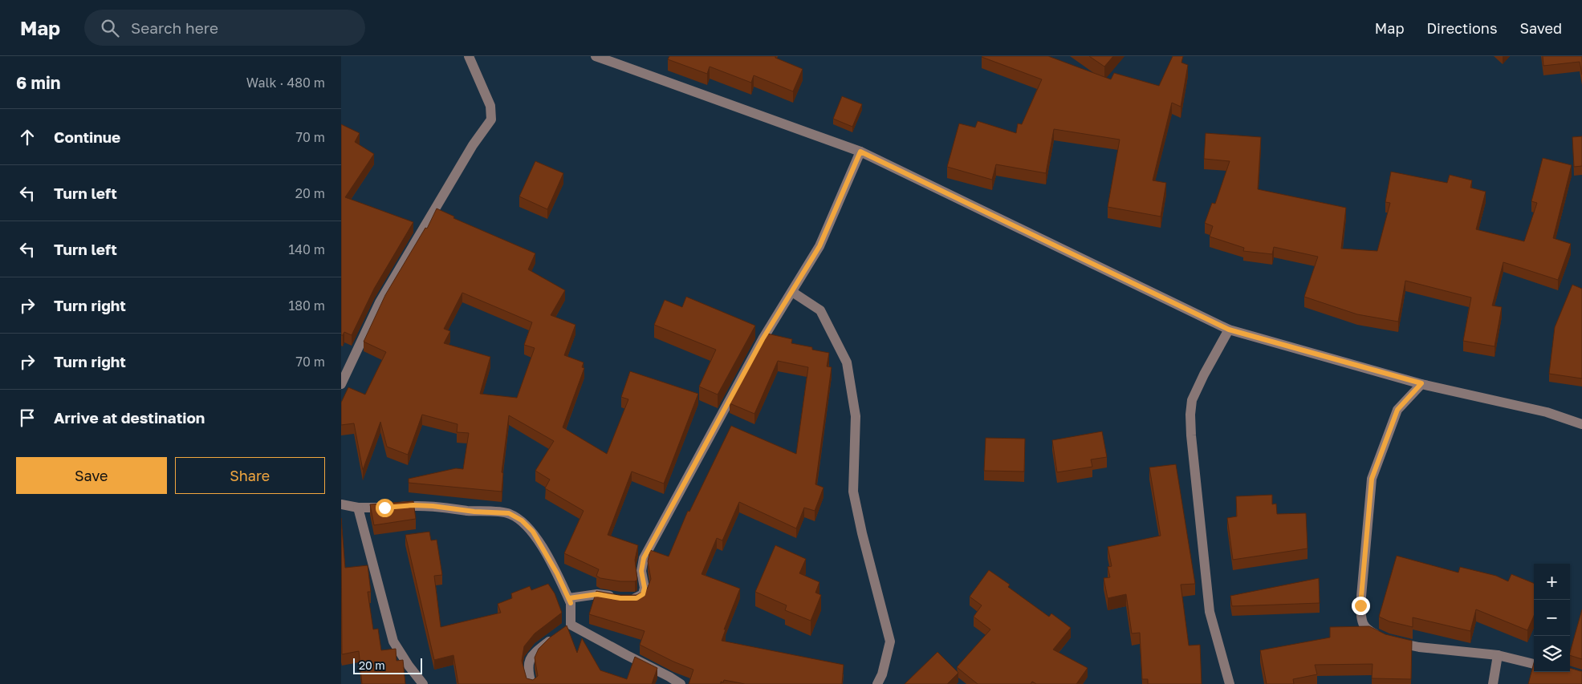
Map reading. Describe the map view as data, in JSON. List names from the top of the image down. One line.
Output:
{"scale_bar":"20 m","page":{"header":"Map","search":"Search here","nav":["Map","Directions","Saved"],"heading":["6 min","Walk · 480 m"],"list":[["Continue","70 m"],["Turn left","20 m"],["Turn left","140 m"],["Turn right","180 m"],["Turn right","70 m"],"Arrive at destination"],"buttons":["Save","Share"],"map_buttons":["+","−"],"scale":"20 m"}}
